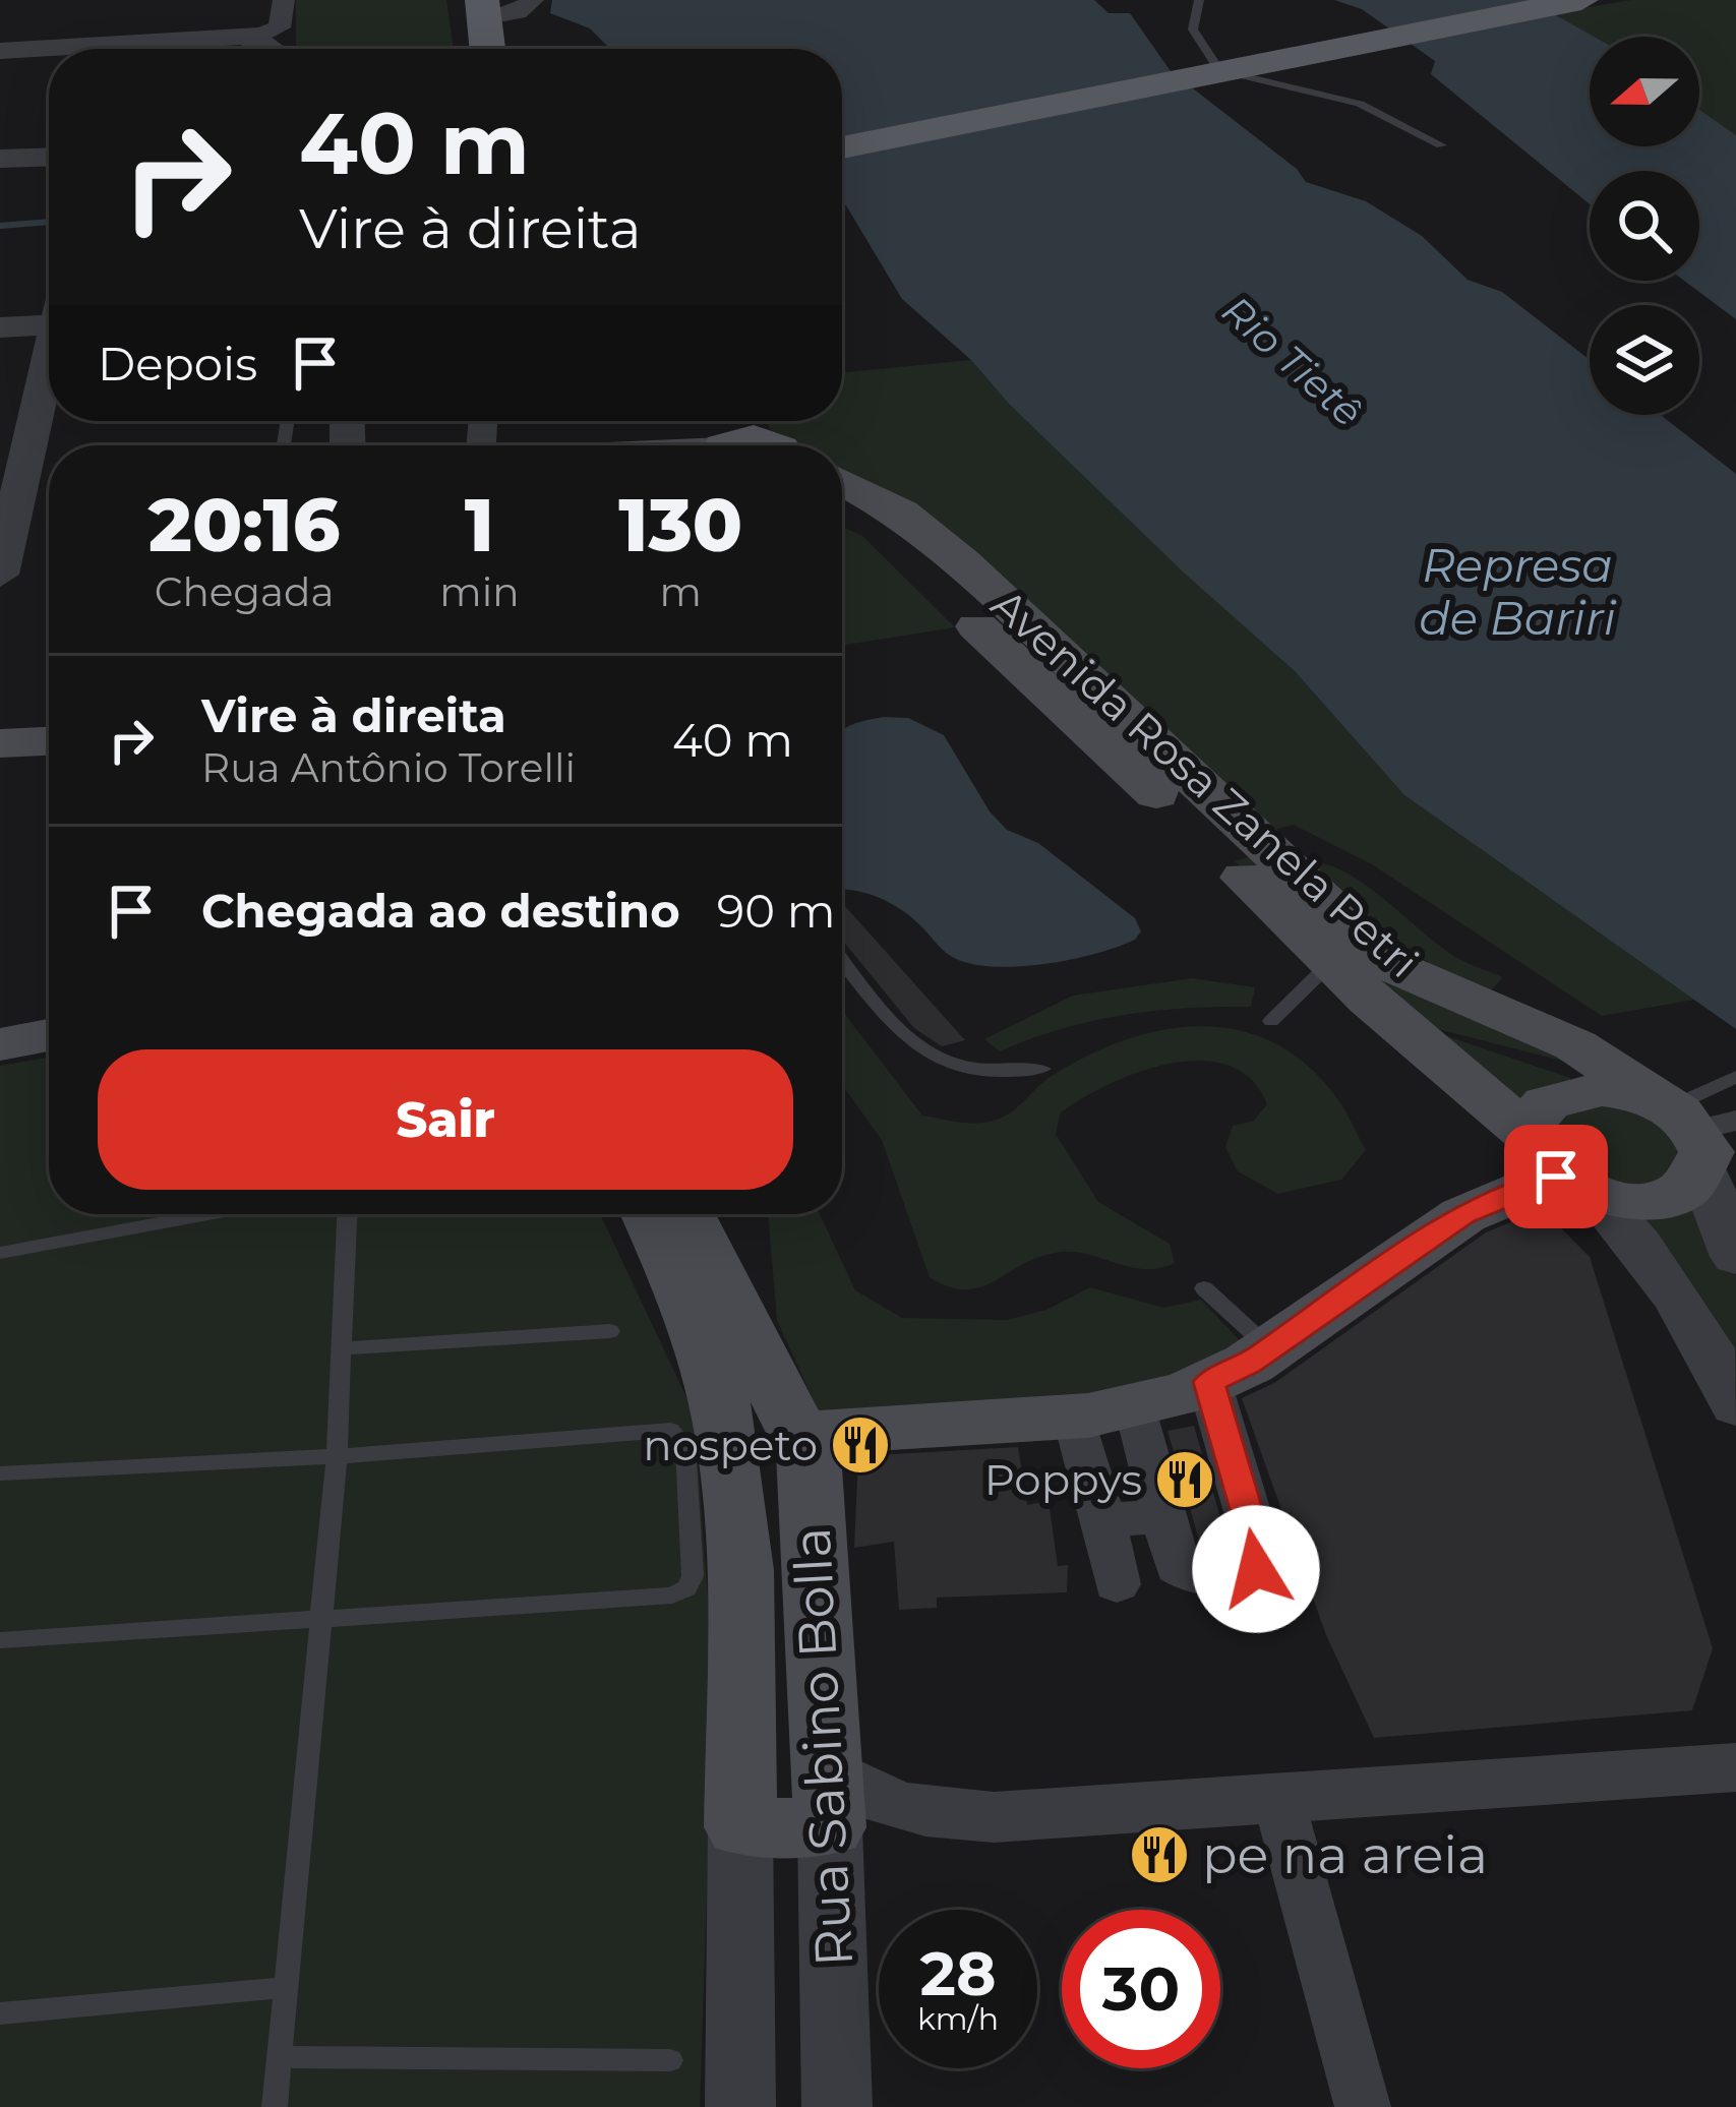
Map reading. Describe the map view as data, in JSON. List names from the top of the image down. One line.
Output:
{"streets":{"main road":["Avenida Rosa Zanela Petri","Rua Sabino Bolla"]},"water":["Rio Tietê","Represa de Bariri"],"places":{"restaurant":["nospeto","Poppys","pe na areia"]},"north":"left","page":{"turn":["40 m","Vire à direita"],"then":"Depois","eta":["20:16","Chegada","1","min","130","m"],"list":[{"name":"Vire à direita","note":"Rua Antônio Torelli","value":"40 m"},{"name":"Chegada ao destino","value":"90 m"}],"buttons":"Sair","speed":"28 km/h","limit":"30"}}
